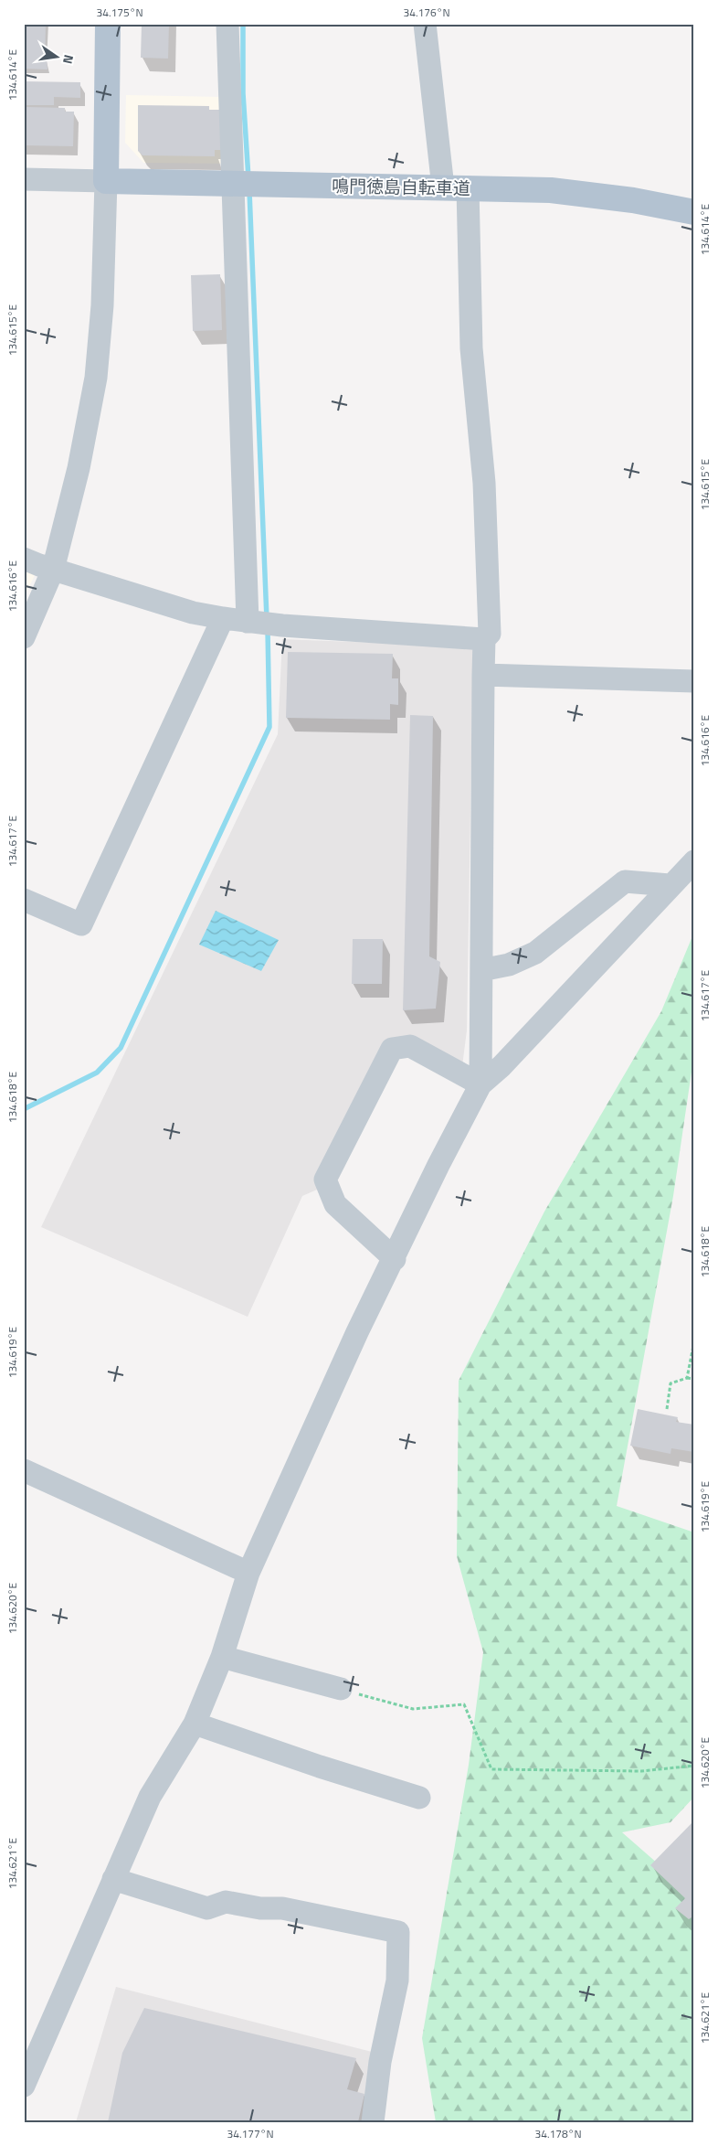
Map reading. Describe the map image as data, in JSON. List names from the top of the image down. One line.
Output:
{"streets":{"main road":["鳴門徳島自転車道"]},"north":"right","coordinates":["34.175°N","34.176°N","134.614°E","134.615°E","134.616°E","134.617°E","134.618°E","134.619°E","134.620°E","134.621°E","34.177°N","34.178°N"]}
